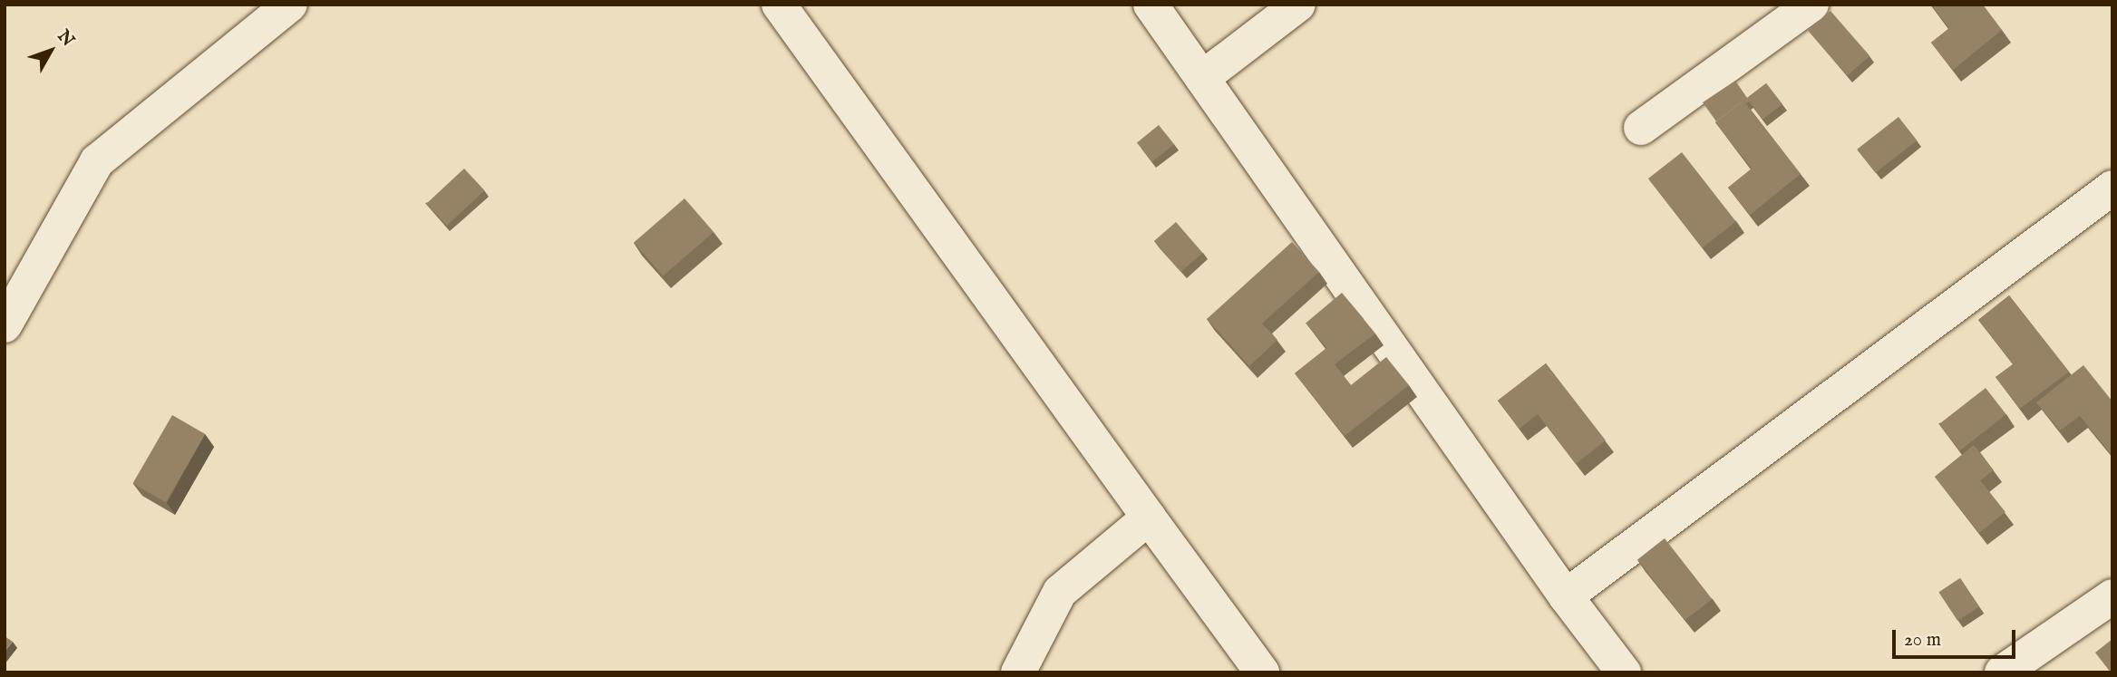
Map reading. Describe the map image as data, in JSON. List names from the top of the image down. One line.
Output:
{"scale_bar":"20 m","north":"top right"}
